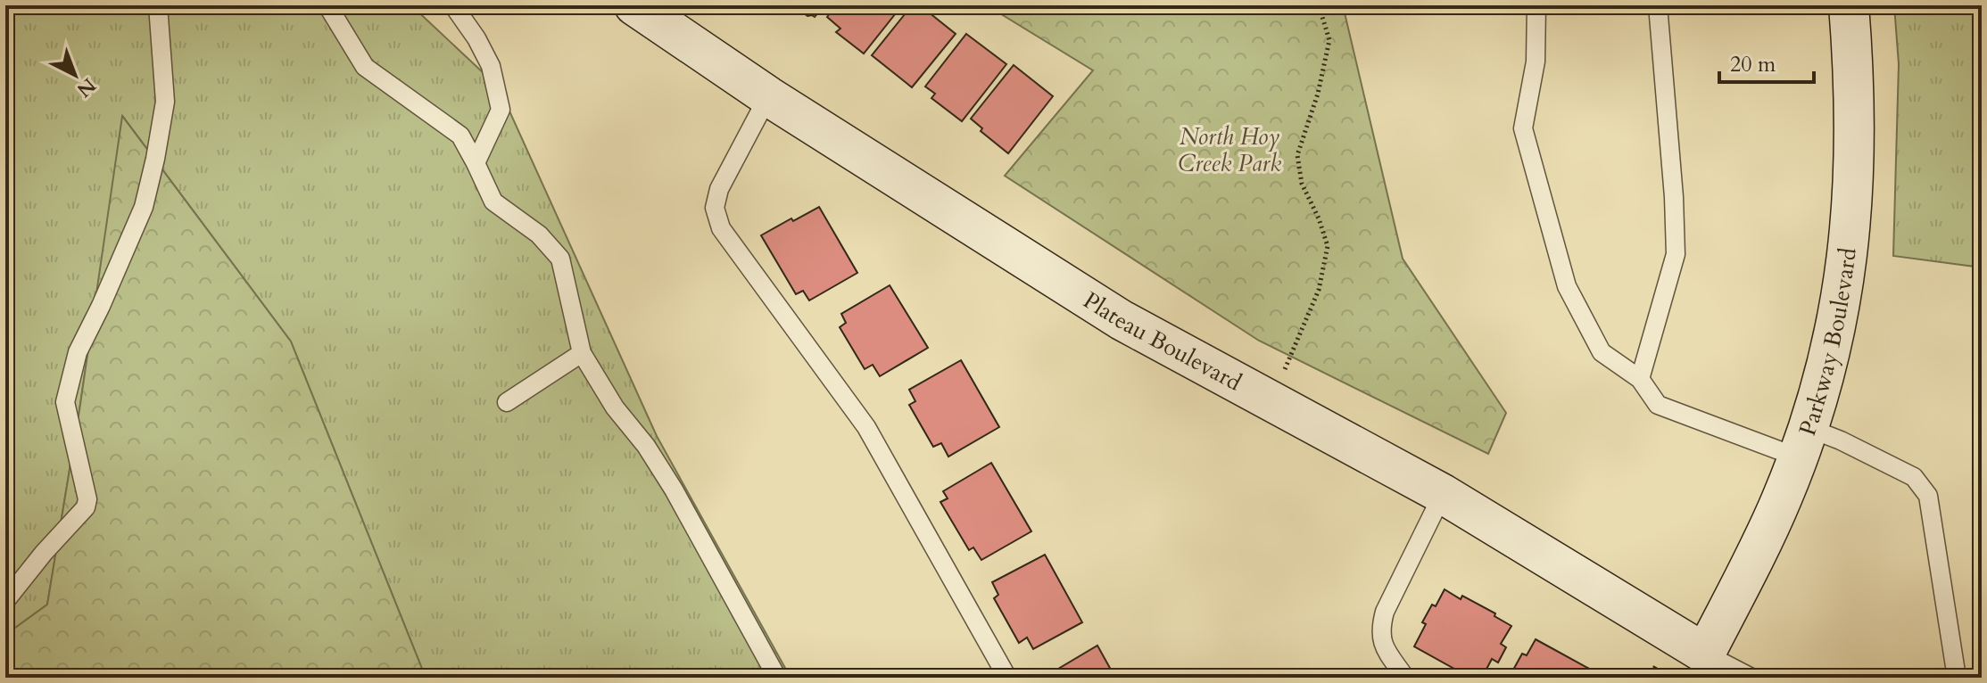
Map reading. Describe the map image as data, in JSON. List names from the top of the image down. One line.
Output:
{"streets":{"street":["Plateau Boulevard","Parkway Boulevard"]},"crossings":[["Plateau Boulevard","Parkway Boulevard"]],"parks":["North Hoy Creek Park"],"scale_bar":"20 m","north":"bottom right"}
